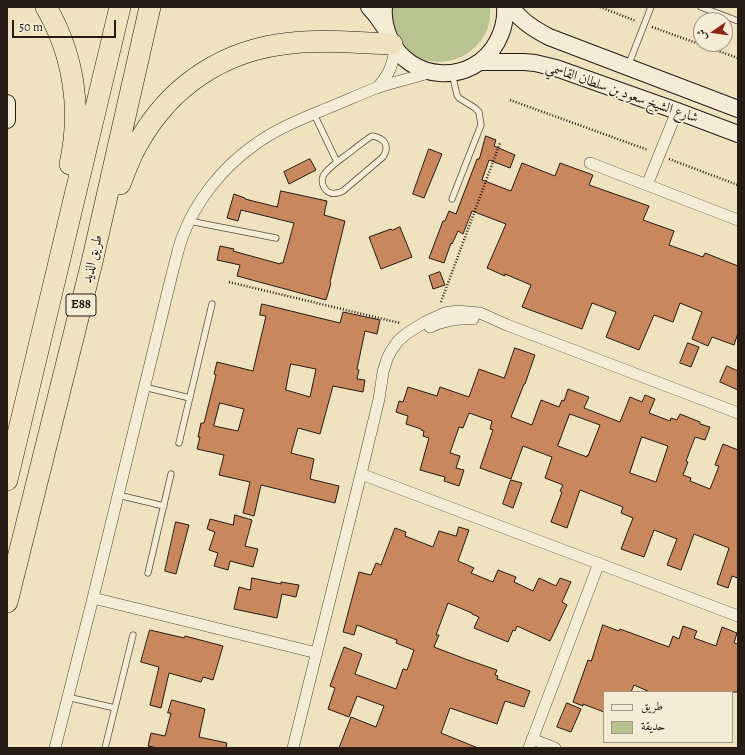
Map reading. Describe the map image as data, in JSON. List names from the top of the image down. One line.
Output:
{"streets":{"highway":["طريق الذيد","E88"],"main road":["شارع الشيخ سعود بن سلطان القاسمي"]},"legend":["طريق","حديقة"],"scale_bar":"50 m","north":"left"}
